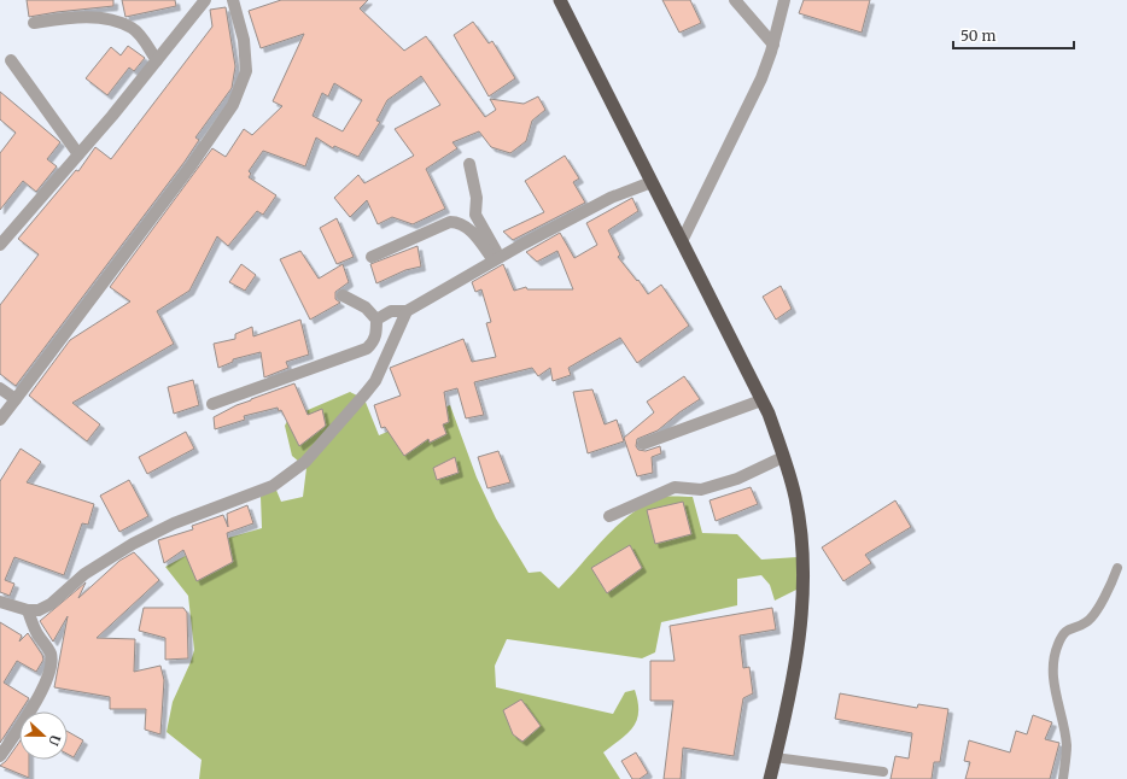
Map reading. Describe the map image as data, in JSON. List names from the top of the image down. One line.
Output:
{"scale_bar":"50 m","north":"right"}
